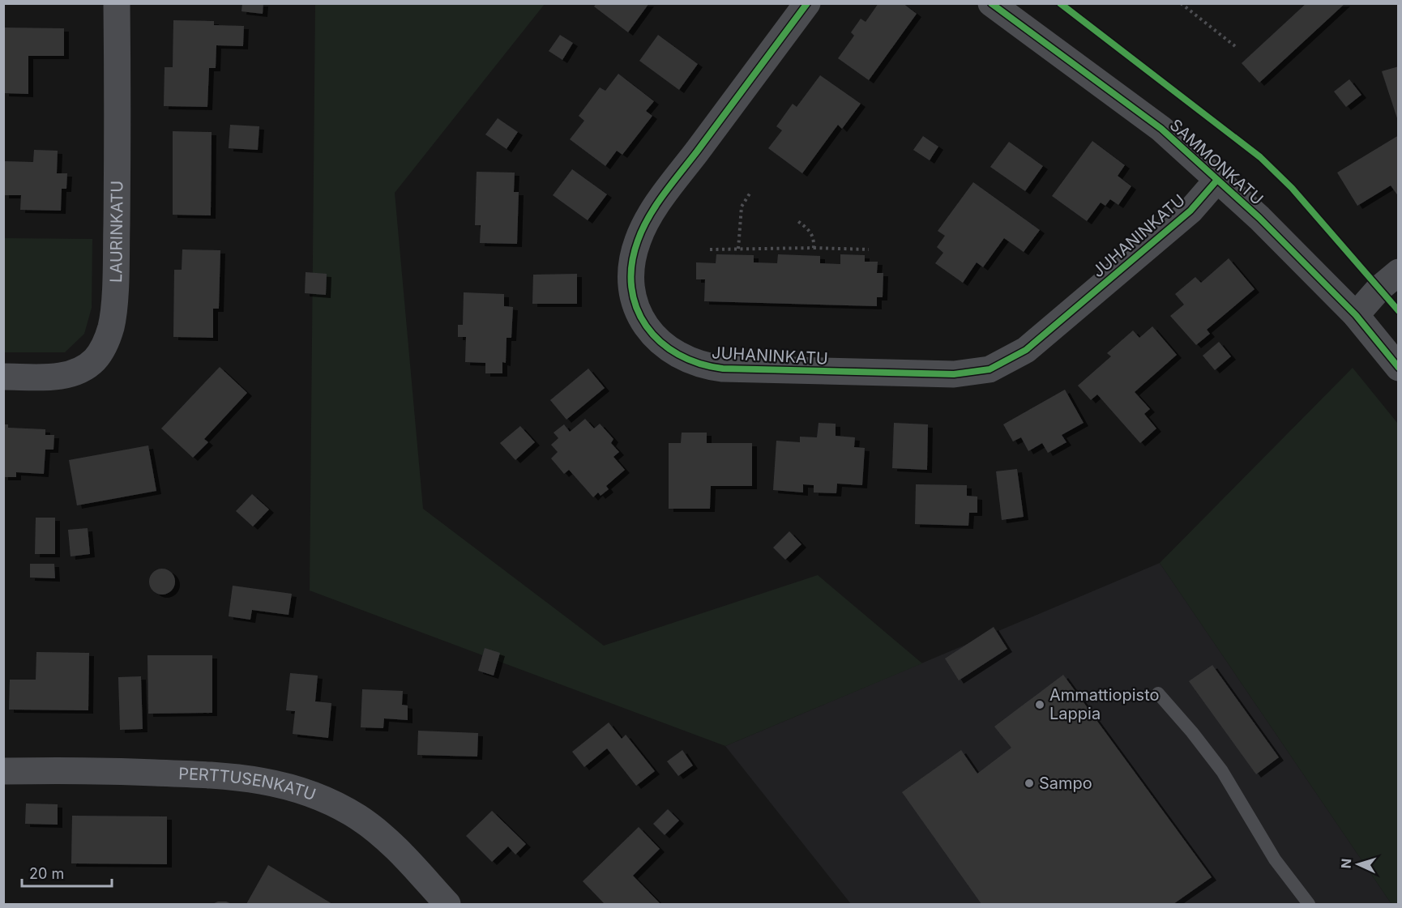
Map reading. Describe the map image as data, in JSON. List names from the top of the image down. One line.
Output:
{"streets":{"street":["SAMMONKATU","LAURINKATU","JUHANINKATU","PERTTUSENKATU"]},"crossings":[["SAMMONKATU","JUHANINKATU"]],"places":["Ammattiopisto Lappia","Sampo"],"scale_bar":"20 m","north":"left"}
